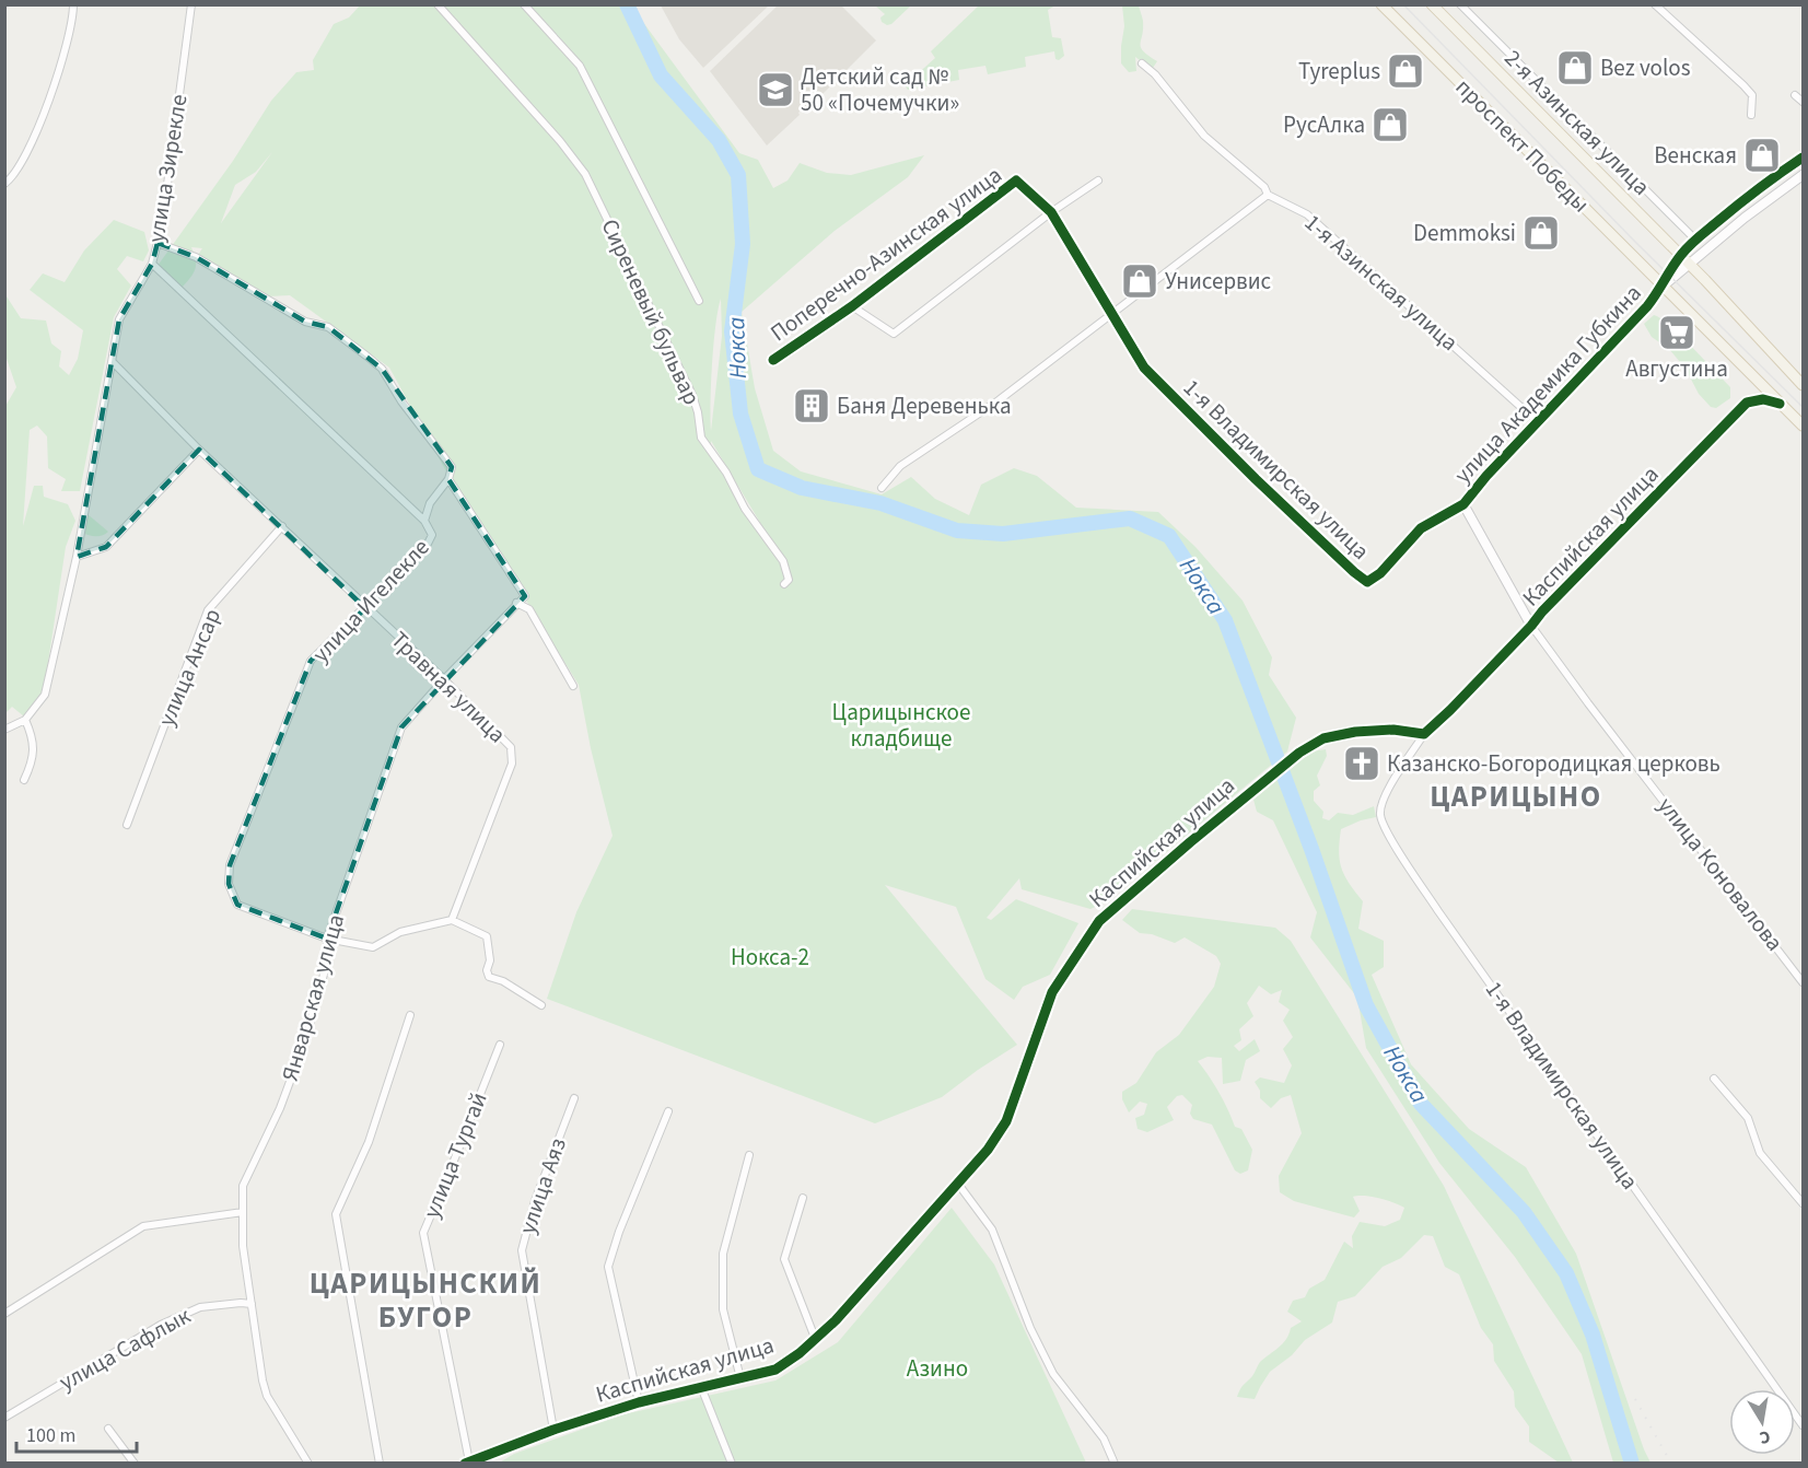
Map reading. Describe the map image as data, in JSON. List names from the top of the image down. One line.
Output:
{"streets":{"main road":["проспект Победы"],"street":["2-я Азинская улица","улица Зирекле","Поперечно-Азинская улица","1-я Азинская улица","Сиреневый бульвар","улица Академика Губкина","1-я Владимирская улица","Каспийская улица","улица Игелекле","улица Ансар","Травная улица","улица Коновалова","Январская улица","улица Тургай","улица Аяз","улица Сафлык"]},"crossings":[["2-я Азинская улица","улица Академика Губкина"],["проспект Победы","улица Академика Губкина"],["проспект Победы","Каспийская улица"],["улица Зирекле","улица Игелекле"],["улица Зирекле","Травная улица"],["Поперечно-Азинская улица","1-я Владимирская улица"],["1-я Азинская улица","улица Академика Губкина"],["улица Академика Губкина","1-я Владимирская улица"],["улица Академика Губкина","улица Коновалова"],["1-я Владимирская улица","Каспийская улица"],["1-я Владимирская улица","улица Коновалова"],["Каспийская улица","улица Коновалова"],["Каспийская улица","улица Тургай"],["Каспийская улица","улица Аяз"],["улица Игелекле","Травная улица"],["улица Игелекле","Январская улица"],["улица Ансар","Травная улица"],["Травная улица","Январская улица"],["Январская улица","улица Сафлык"]],"districts":["ЦАРИЦЫНО","ЦАРИЦЫНСКИЙ БУГОР"],"water":["Нокса"],"parks":["Царицынское кладбище","Нокса-2","Азино"],"places":{"shop":["Bez volos","Tyreplus","РусАлка","Венская","Demmoksi","Унисервис"],"school or university":["Детский сад № 50 «Почемучки»"],"supermarket":["Августина"],"building":["Баня Деревенька"],"church":["Казанско-Богородицкая церковь"]},"scale_bar":"100 m","north":"bottom"}
